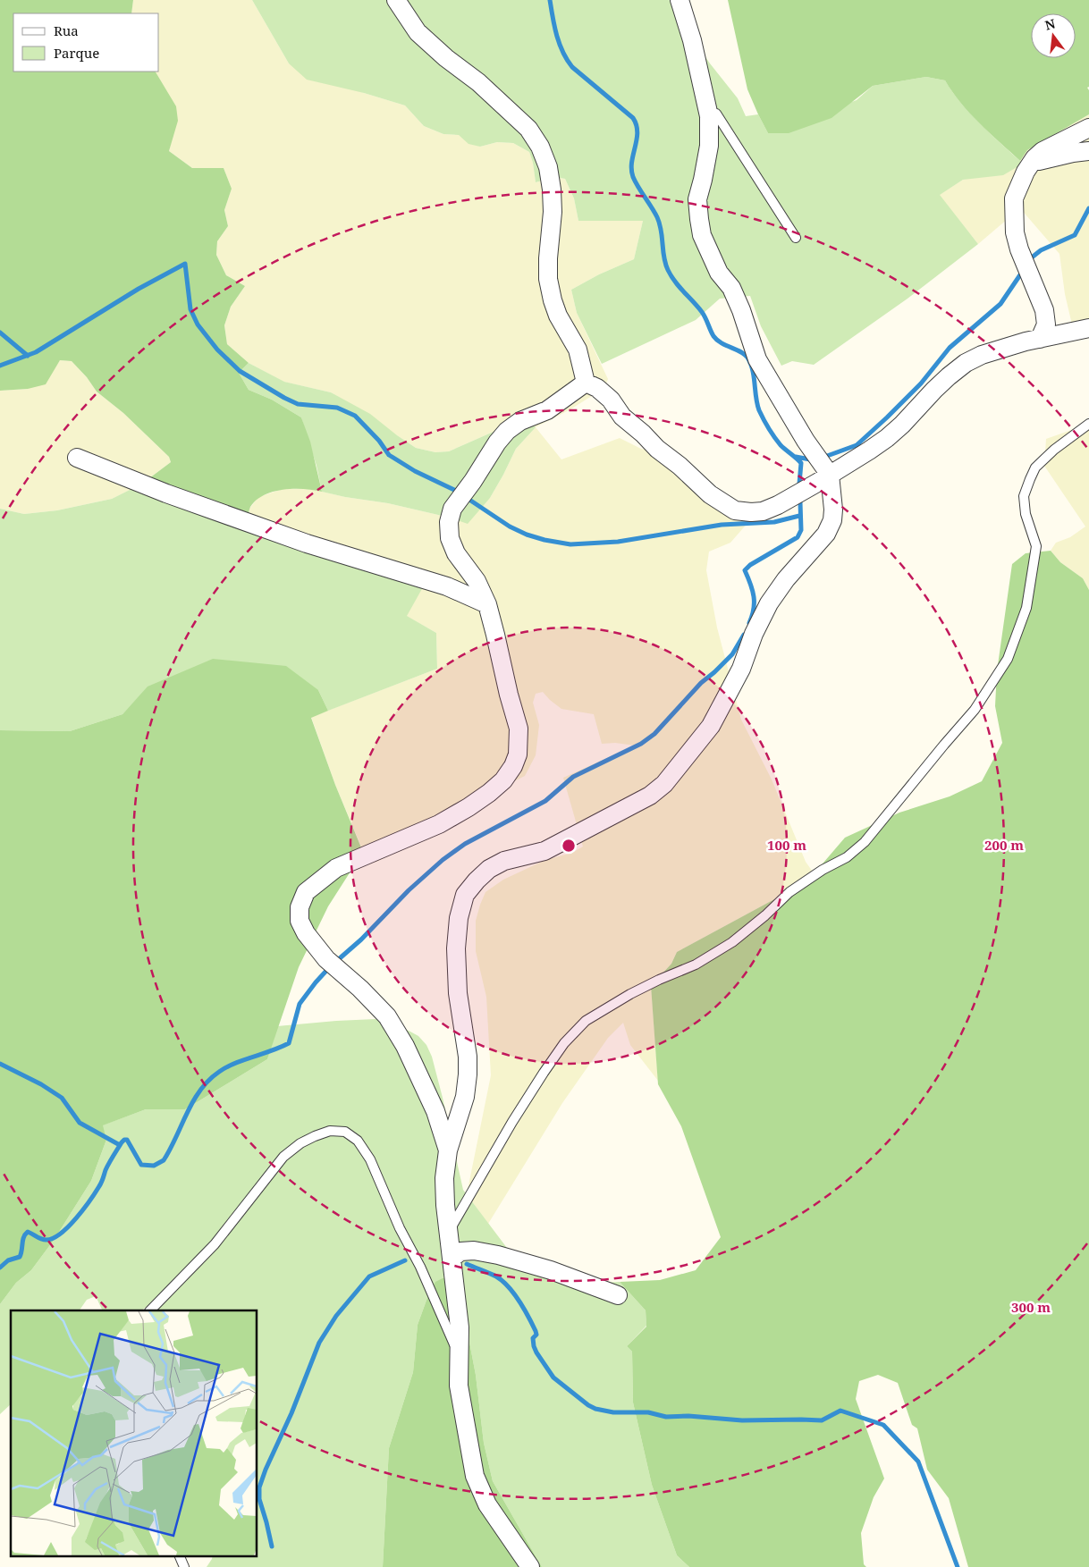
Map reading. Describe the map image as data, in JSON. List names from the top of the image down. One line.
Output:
{"legend":["Rua","Parque"],"north":"top","rings":["100 m","200 m","300 m"]}
